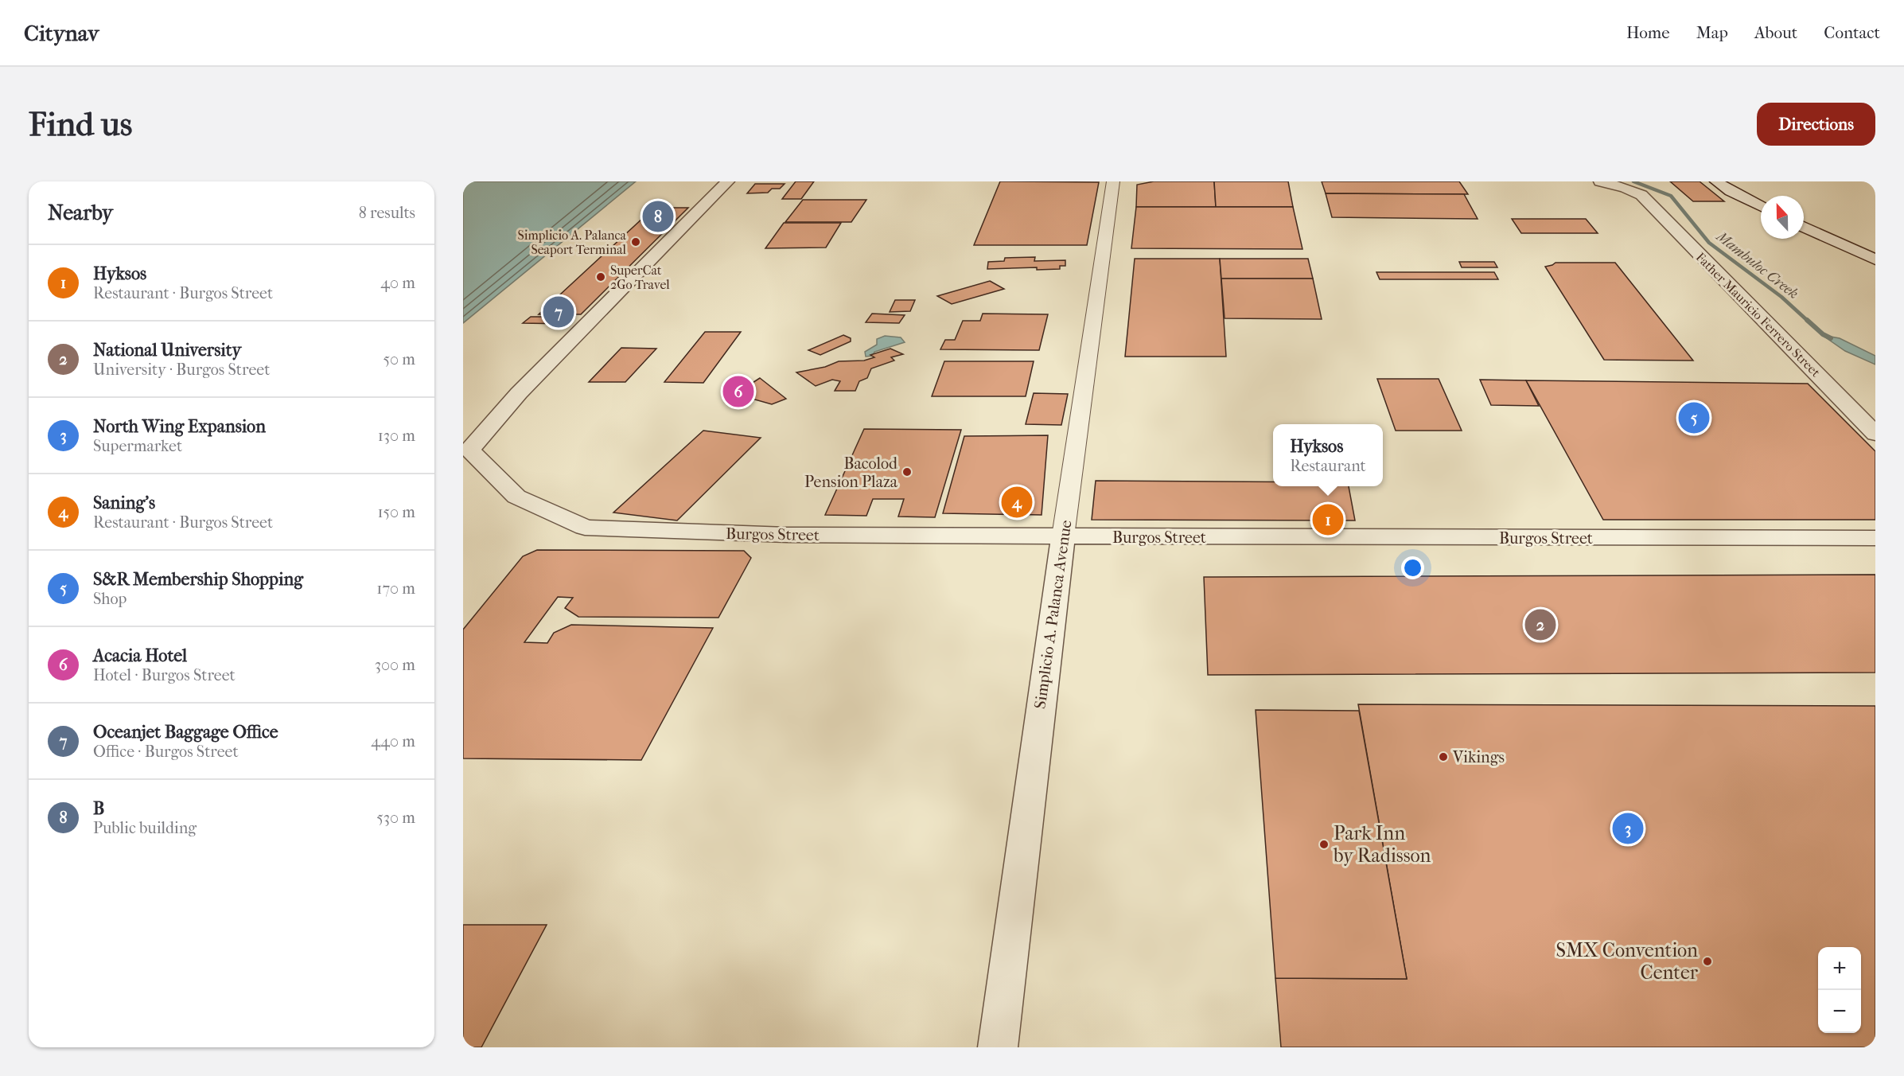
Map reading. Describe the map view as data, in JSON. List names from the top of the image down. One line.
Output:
{"streets":{"street":["Father Mauricio Ferrero Street","Burgos Street","Simplicio A. Palanca Avenue"]},"crossings":[["Burgos Street","Simplicio A. Palanca Avenue"]],"water":["Mambuloc Creek"],"places":["Simplicio A. Palanca Seaport Terminal","SuperCat 2Go Travel","Bacolod Pension Plaza","Vikings","Park Inn by Radisson","SMX Convention Center"],"north":"top","page":{"header":"Citynav","nav":["Home","Map","About","Contact"],"buttons":"Directions","title":"Find us","heading":["Nearby","8 results"],"pins":["8","7","6","5","4","1","2","3"],"list":[{"mark":"1","name":"Hyksos","note":"Restaurant · Burgos Street","value":"40 m"},{"mark":"2","name":"National University","note":"University · Burgos Street","value":"50 m"},{"mark":"3","name":"North Wing Expansion","note":"Supermarket","value":"130 m"},{"mark":"4","name":"Saning's","note":"Restaurant · Burgos Street","value":"150 m"},{"mark":"5","name":"S&R Membership Shopping","note":"Shop","value":"170 m"},{"mark":"6","name":"Acacia Hotel","note":"Hotel · Burgos Street","value":"300 m"},{"mark":"7","name":"Oceanjet Baggage Office","note":"Office · Burgos Street","value":"440 m"},{"mark":"8","name":"B","note":"Public building","value":"530 m"}],"popup":["Hyksos","Restaurant"],"map_buttons":["+","−"]}}
